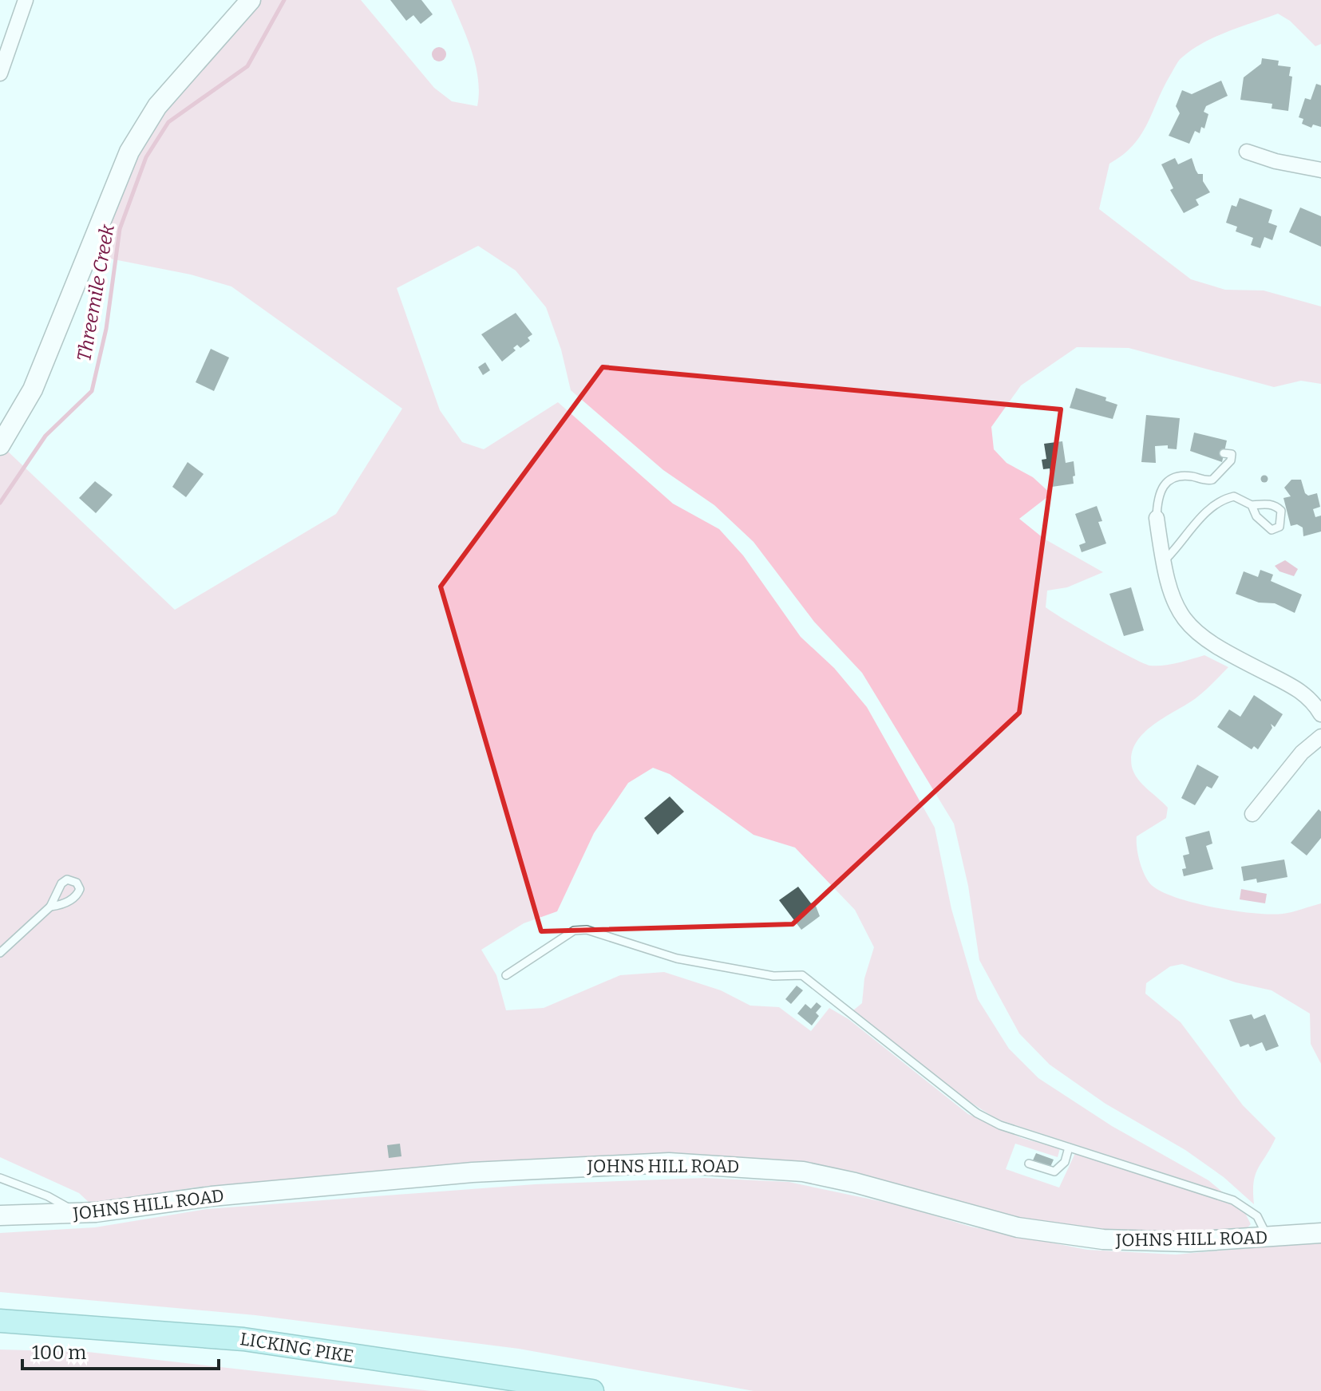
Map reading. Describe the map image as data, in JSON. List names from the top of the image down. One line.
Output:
{"streets":{"main road":["JOHNS HILL ROAD","LICKING PIKE"]},"water":["Threemile Creek"],"scale_bar":"100 m"}
